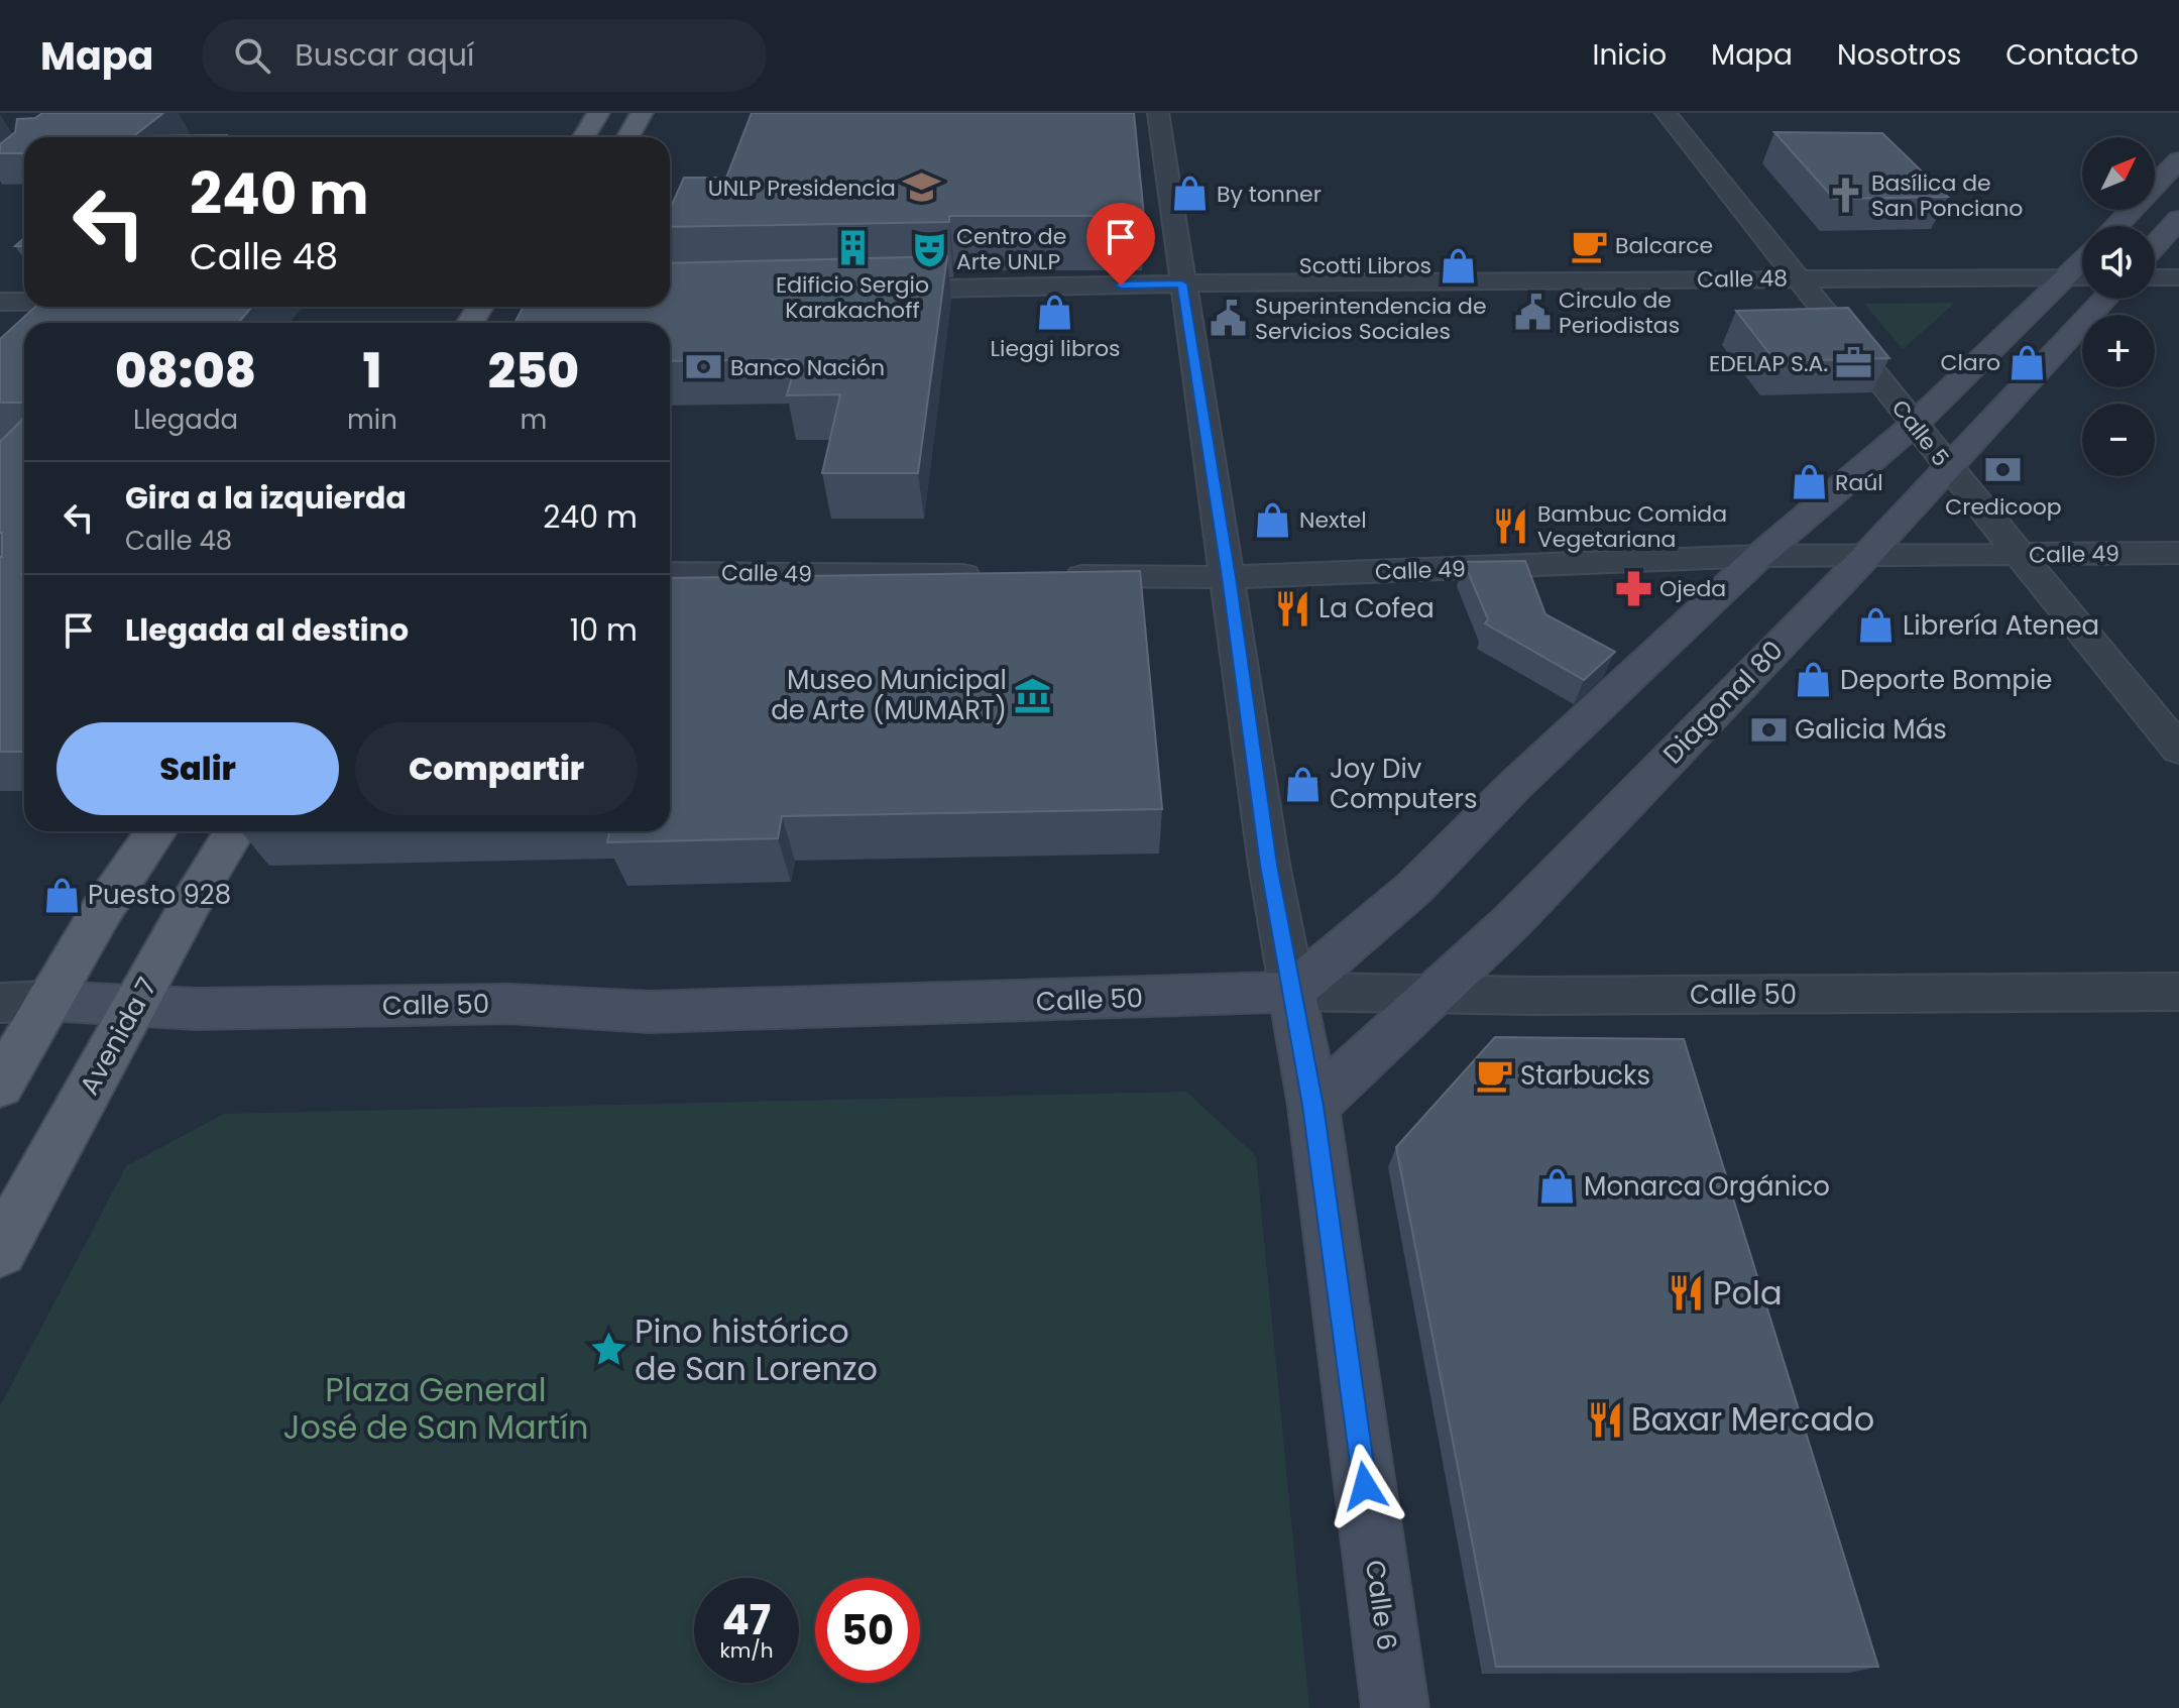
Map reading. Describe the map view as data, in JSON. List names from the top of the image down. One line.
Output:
{"streets":{"main road":["Diagonal 80","Calle 50","Avenida 7","Calle 6"],"street":["Calle 48","Calle 5","Calle 49"]},"crossings":[["Calle 48","Calle 5"],["Calle 48","Calle 6"],["Calle 5","Calle 49"],["Calle 5","Diagonal 80"],["Calle 49","Diagonal 80"],["Calle 49","Calle 6"],["Diagonal 80","Calle 50"],["Diagonal 80","Calle 6"],["Calle 50","Avenida 7"],["Calle 50","Calle 6"]],"parks":["Plaza General José de San Martín"],"places":{"school or university":["UNLP Presidencia"],"shop":["By tonner","Scotti Libros","Lieggi libros","Claro","Raúl","Nextel","Librería Atenea","Deporte Bompie","Joy Div Computers","Puesto 928","Monarca Orgánico"],"church":["Basílica de San Ponciano"],"cafe":["Balcarce","Starbucks"],"building":["Edificio Sergio Karakachoff"],"theatre":["Centro de Arte UNLP"],"public building":["Circulo de Periodistas","Superintendencia de Servicios Sociales"],"office":["EDELAP S.A."],"bank":["Banco Nación","Credicoop","Galicia Más"],"restaurant":["Bambuc Comida Vegetariana","La Cofea","Pola","Baxar Mercado"],"pharmacy":["Ojeda"],"museum":["Museo Municipal de Arte (MUMART)"],"place":["Pino histórico de San Lorenzo"]},"north":"top right","page":{"header":"Mapa","search":"Buscar aquí","nav":["Inicio","Mapa","Nosotros","Contacto"],"map_buttons":["+","−"],"turn":["240 m","Calle 48"],"eta":["08:08","Llegada","1","min","250","m"],"list":[{"name":"Gira a la izquierda","note":"Calle 48","value":"240 m"},{"name":"Llegada al destino","value":"10 m"}],"buttons":["Salir","Compartir"],"speed":"47 km/h","limit":"50"}}
